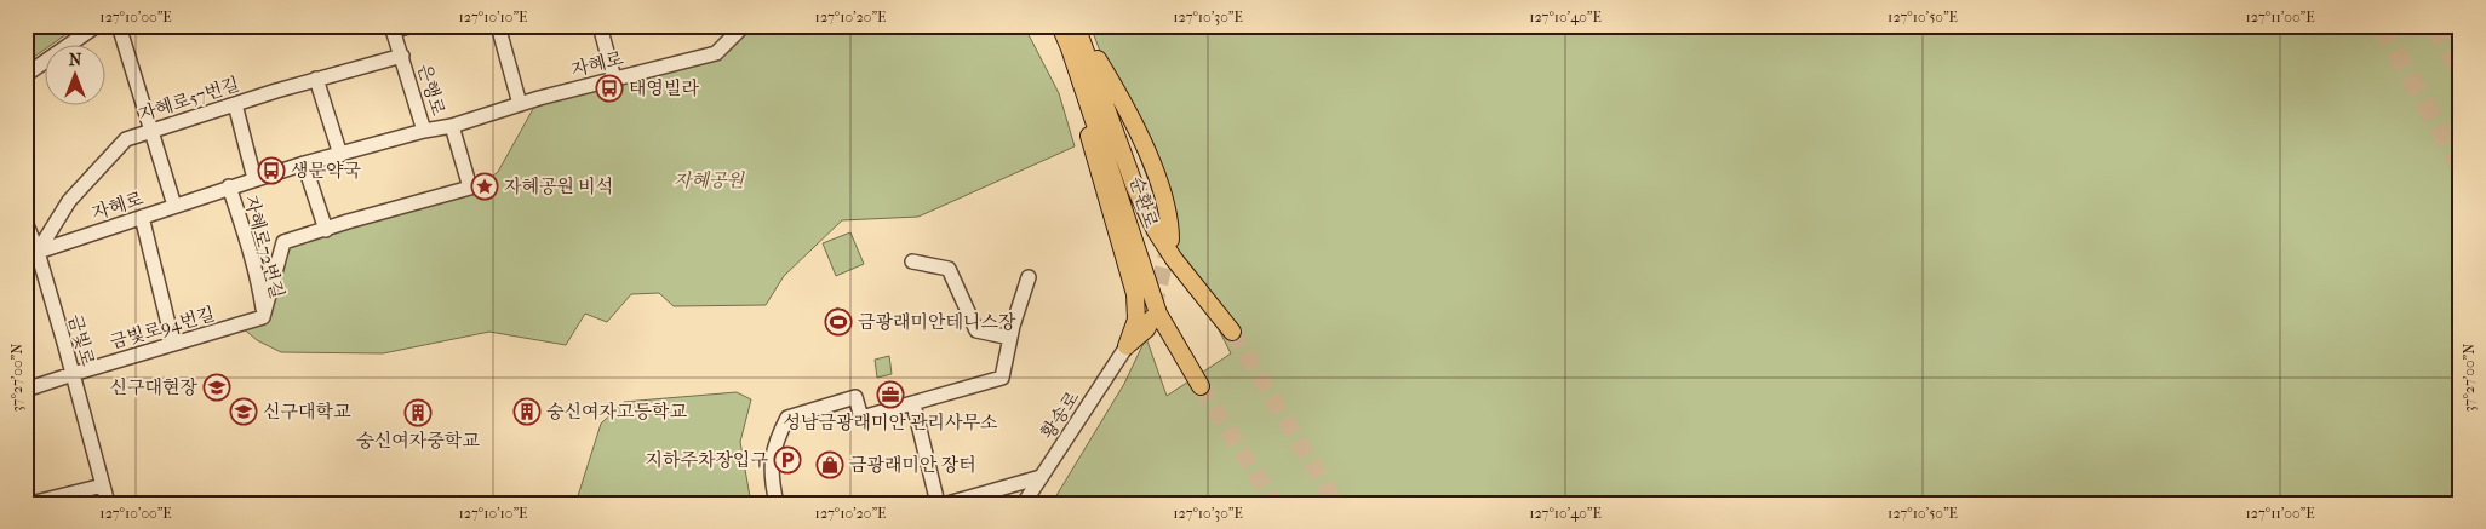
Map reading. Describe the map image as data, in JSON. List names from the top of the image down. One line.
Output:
{"streets":{"main road":["순환로"],"street":["자혜로","은행로","자혜로57번길","자혜로72번길","금빛로94번길","금빛로","황송로"]},"crossings":[["자혜로","은행로"],["자혜로","자혜로57번길"],["자혜로","자혜로72번길"],["자혜로","금빛로"],["은행로","자혜로57번길"],["자혜로57번길","금빛로"],["자혜로72번길","금빛로94번길"],["금빛로94번길","금빛로"]],"parks":["자혜공원"],"places":{"bus stop":["태영빌라","생문약국"],"place":["자혜공원 비석"],"sports":["금광래미안테니스장"],"school or university":["신구대현장","신구대학교"],"office":["성남금광래미안 관리사무소"],"building":["숭신여자고등학교","숭신여자중학교"],"parking":["지하주차장입구"],"shop":["금광래미안 장터"]},"north":"top","coordinates":["127°10'00\"E","127°10'10\"E","127°10'20\"E","127°10'30\"E","127°10'40\"E","127°10'50\"E","127°11'00\"E","37°27'00\"N"]}
